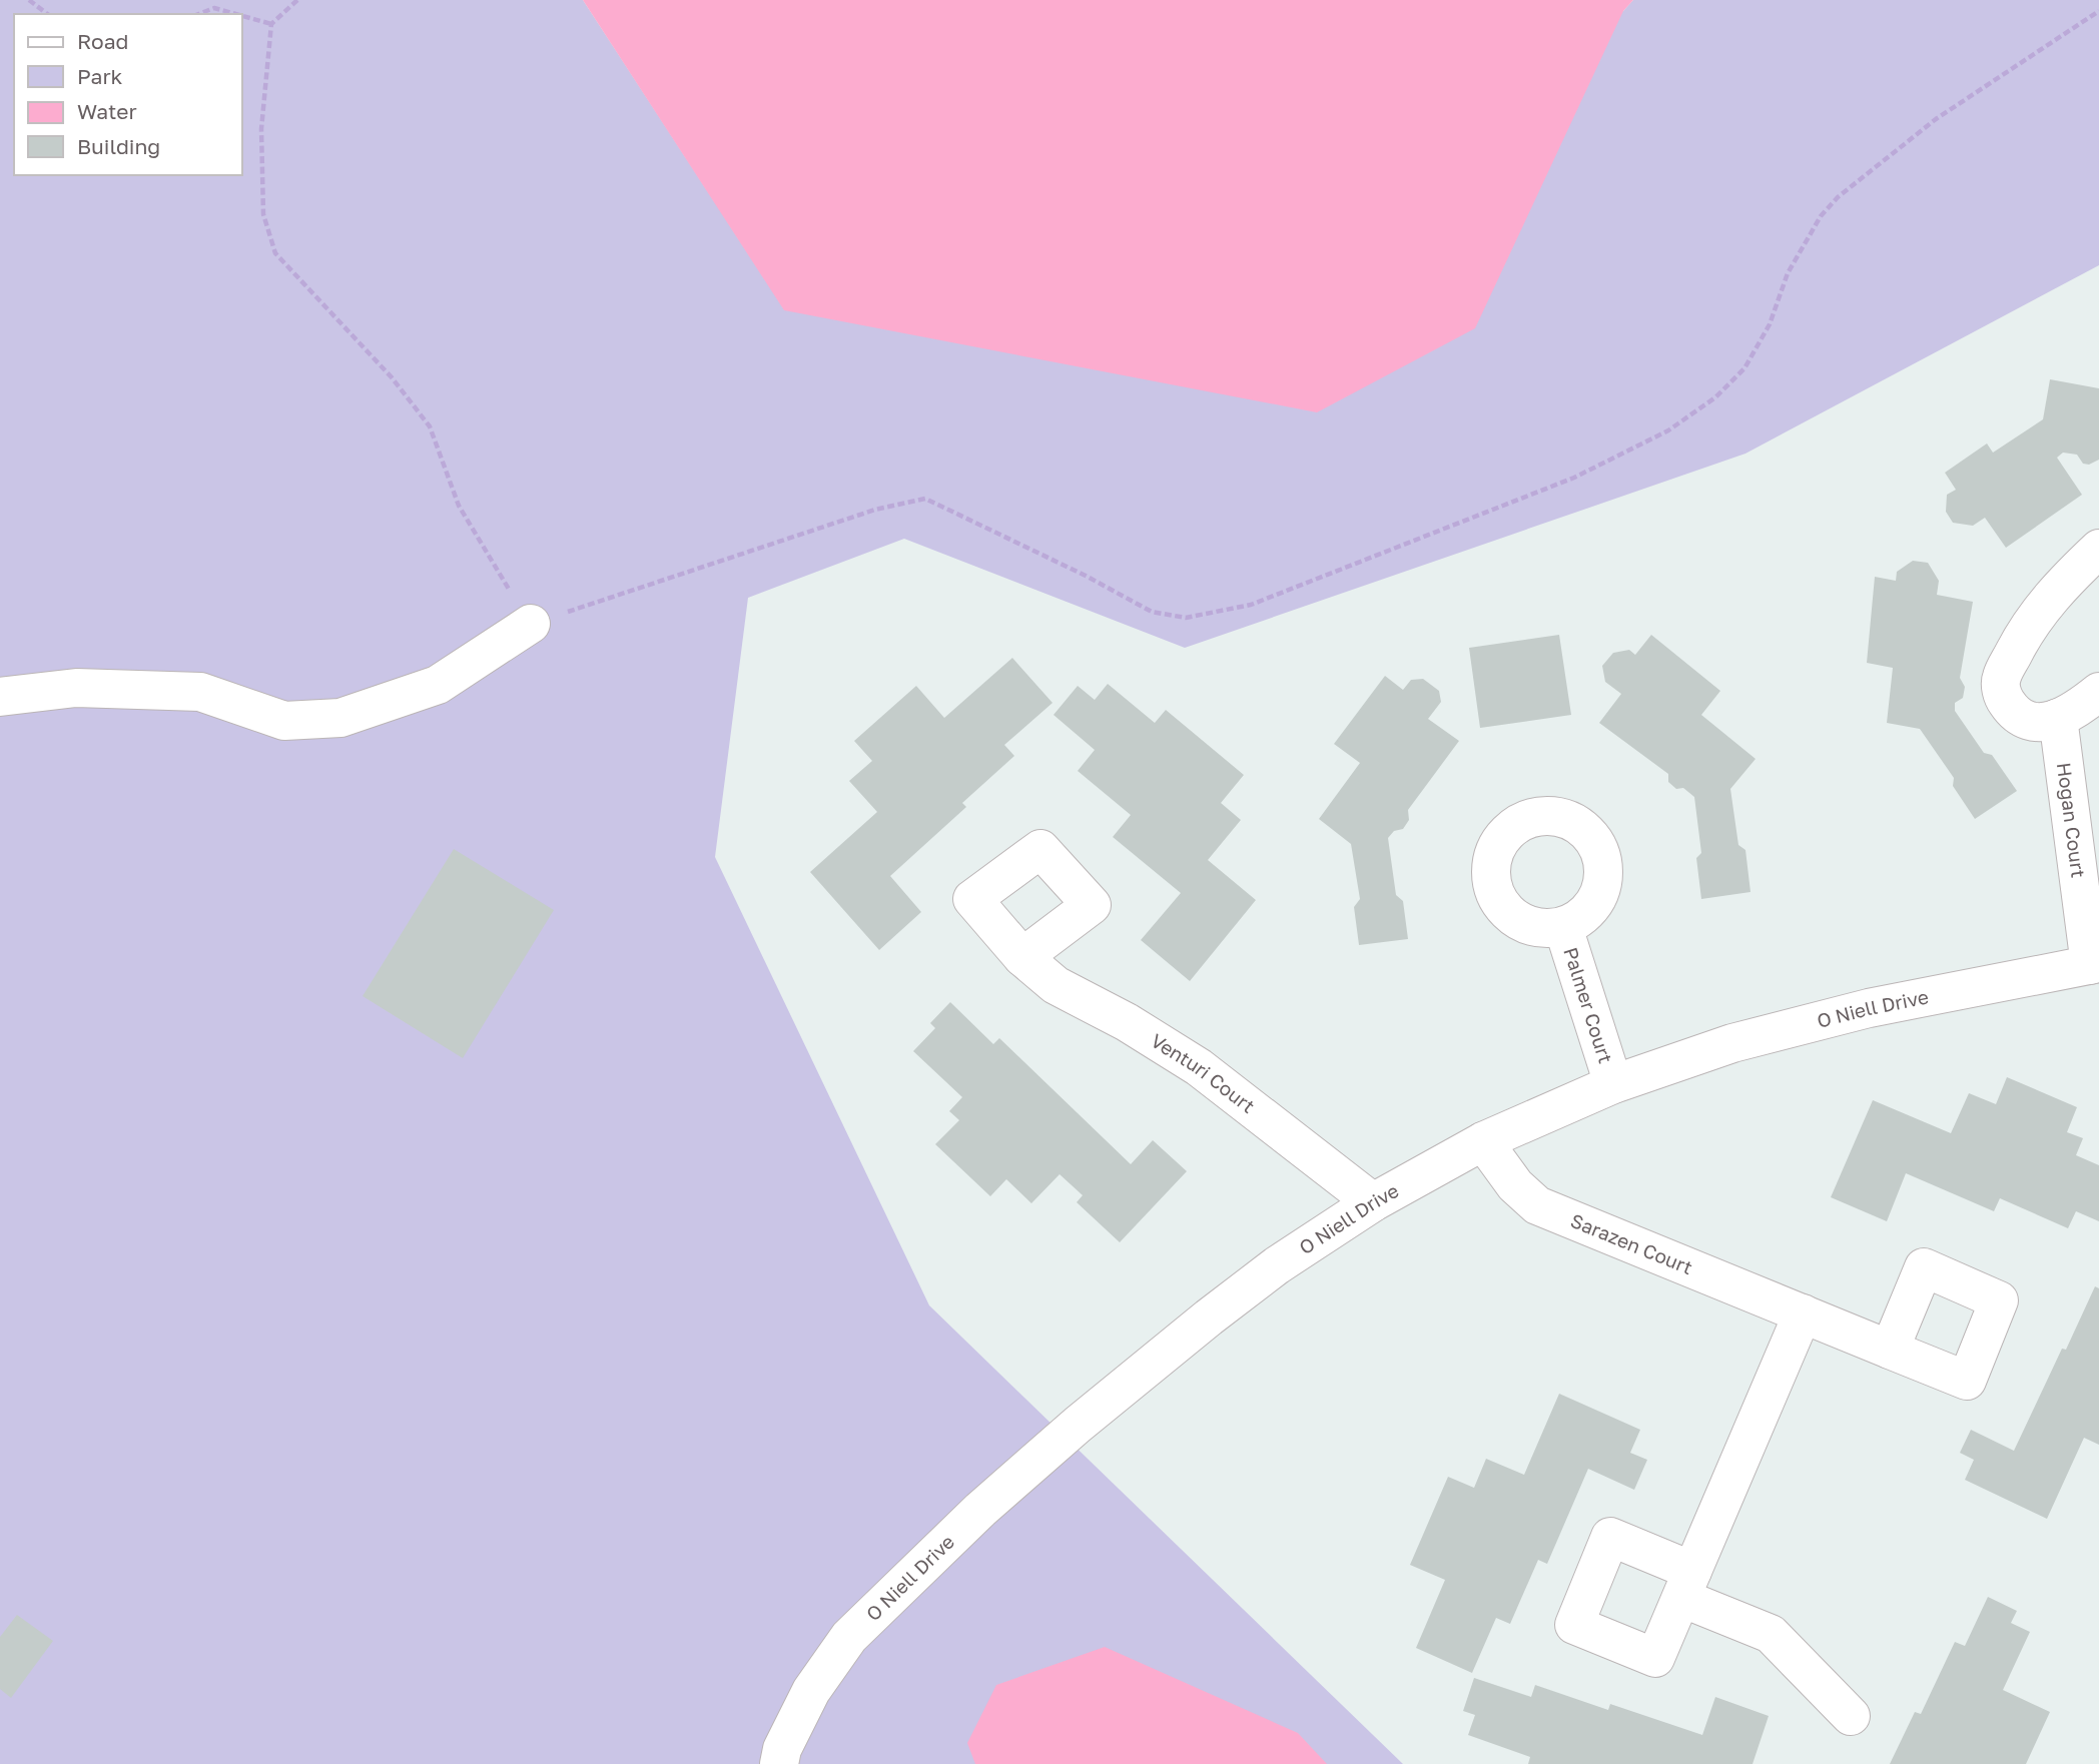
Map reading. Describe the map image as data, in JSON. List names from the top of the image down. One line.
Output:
{"streets":{"street":["Hogan Court","Palmer Court","O Niell Drive","Venturi Court","Sarazen Court"]},"crossings":[["Hogan Court","O Niell Drive"],["Palmer Court","O Niell Drive"],["O Niell Drive","Venturi Court"],["O Niell Drive","Sarazen Court"]],"legend":["Road","Park","Water","Building"]}
